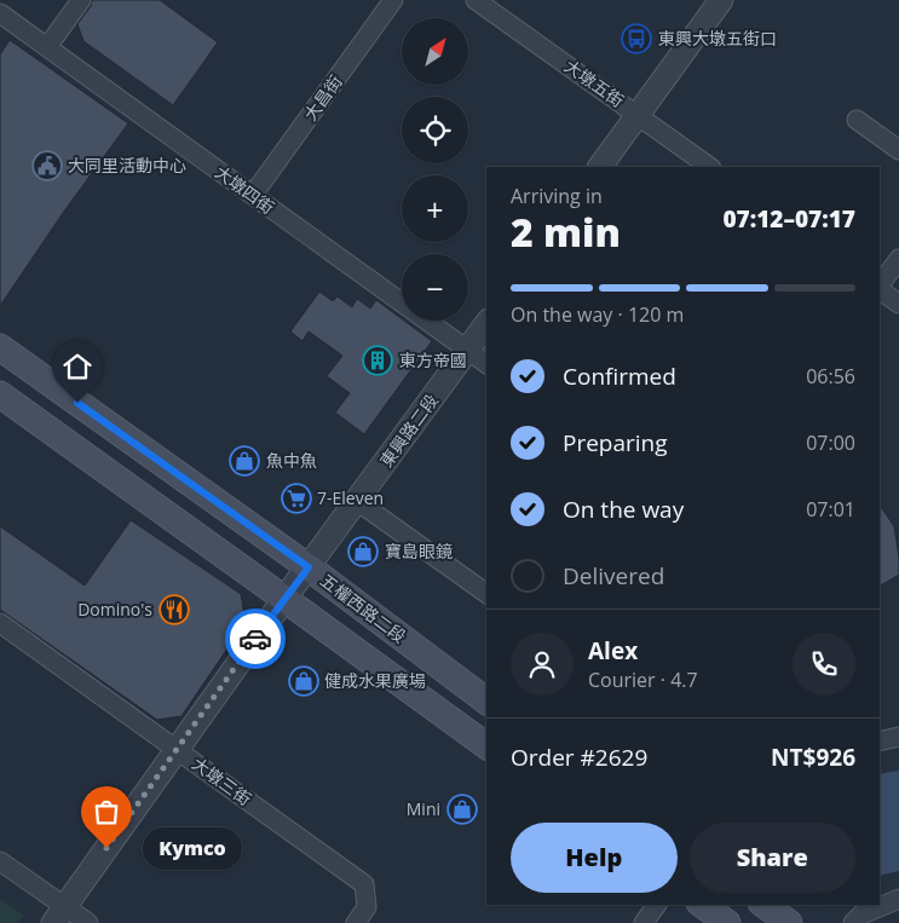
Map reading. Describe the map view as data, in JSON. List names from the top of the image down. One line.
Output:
{"streets":{"main road":["五權西路二段"],"street":["大墩五街","大昌街","大墩四街","東興路二段","大墩三街"]},"crossings":[["大昌街","大墩四街"],["大墩四街","東興路二段"],["東興路二段","五權西路二段"],["東興路二段","大墩三街"]],"places":{"bus stop":["東興大墩五街口"],"public building":["大同里活動中心"],"building":["東方帝國"],"shop":["魚中魚","寶島眼鏡","健成水果廣場","Mini"],"supermarket":["7-Eleven"],"restaurant":["Domino's"],"other":["Kymco"]},"north":"top right","page":{"map_buttons":["+","−"],"heading":["2 min","Arriving in","07:12–07:17"],"panel":["Alex","Courier · 4.7","Order #2629","NT$926"],"bar":"On the way · 120 m","list":[["Confirmed","06:56"],["Preparing","07:00"],["On the way","07:01"],"Delivered"],"buttons":["Help","Share"],"bubble":"Kymco"}}
